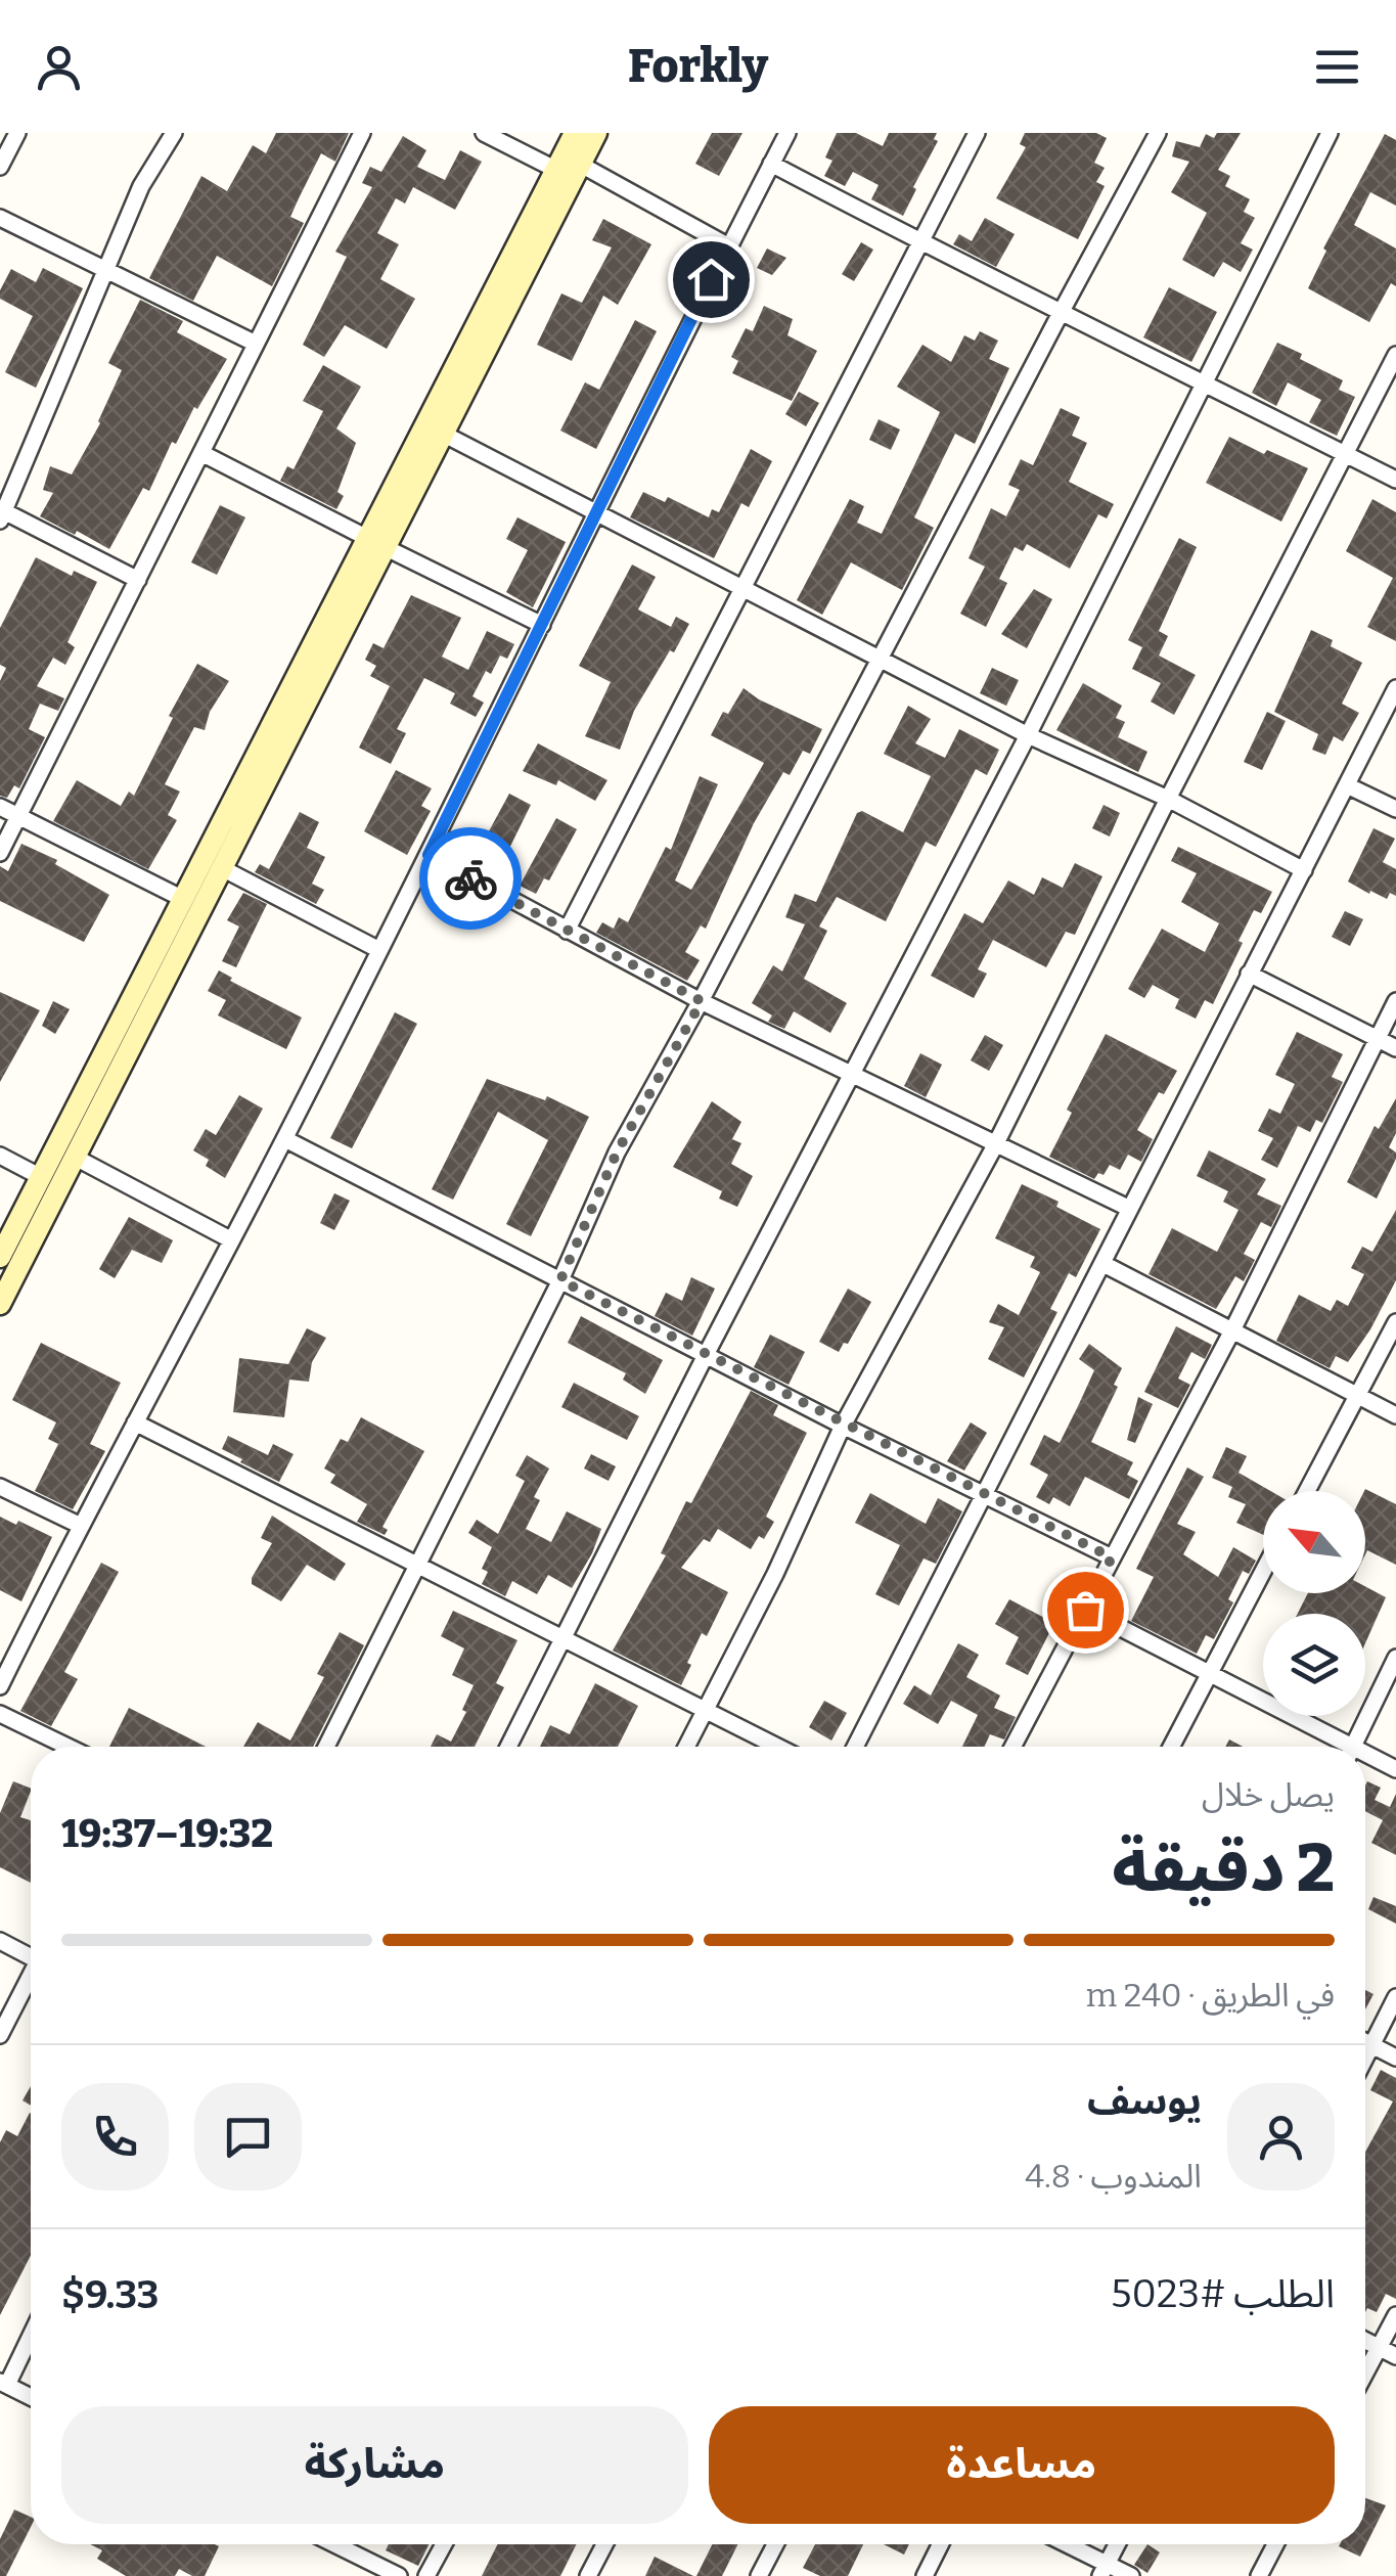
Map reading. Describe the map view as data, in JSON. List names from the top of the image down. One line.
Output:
{"north":"top left","page":{"header":"Forkly","heading":["2 دقيقة","يصل خلال","19:32–19:37"],"panel":["يوسف","المندوب · 4.8","الطلب #5023","$9.33"],"bar":"في الطريق · 240 m","buttons":["مساعدة","مشاركة"]}}
